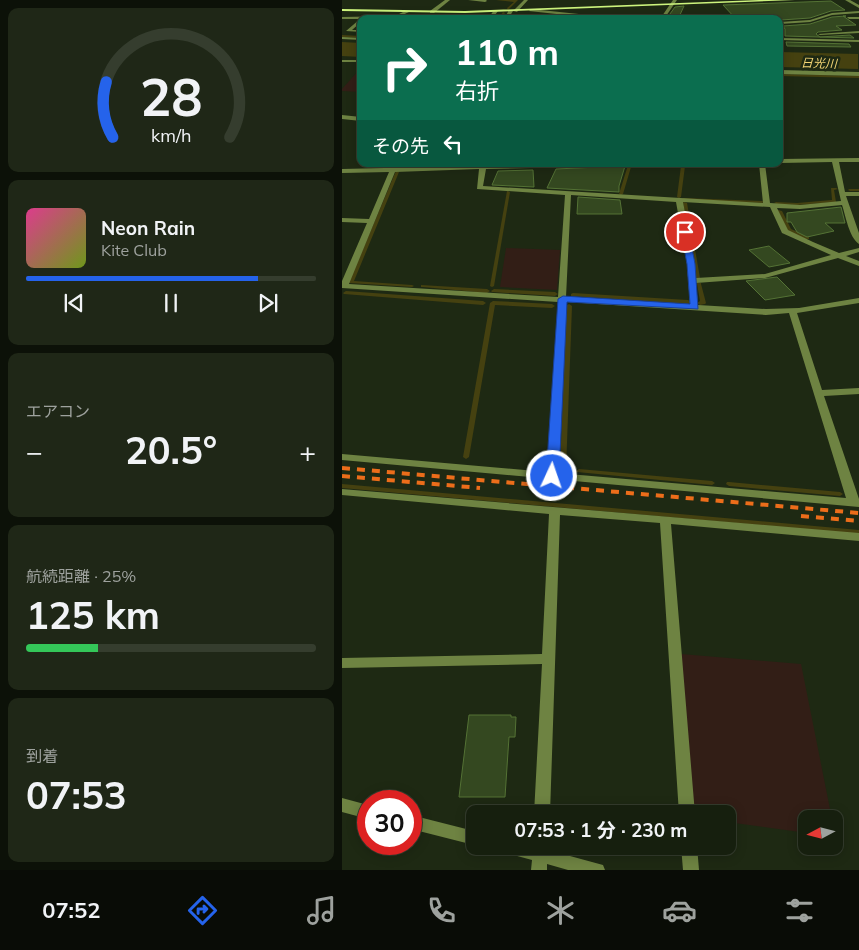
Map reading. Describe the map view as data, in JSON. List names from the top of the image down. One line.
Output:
{"water":["日光川"],"north":"left","page":{"turn":["110 m","右折"],"then":"その先","song":["Neon Rain","Kite Club"],"tile":["エアコン",["航続距離 · 25%","125 km"],["到着","07:53"]],"heat":["−","20.5°","+"],"limit":"30","trip":"07:53 · 1 分 · 230 m","tabs":"07:52","gauge":["28","km/h"]}}
